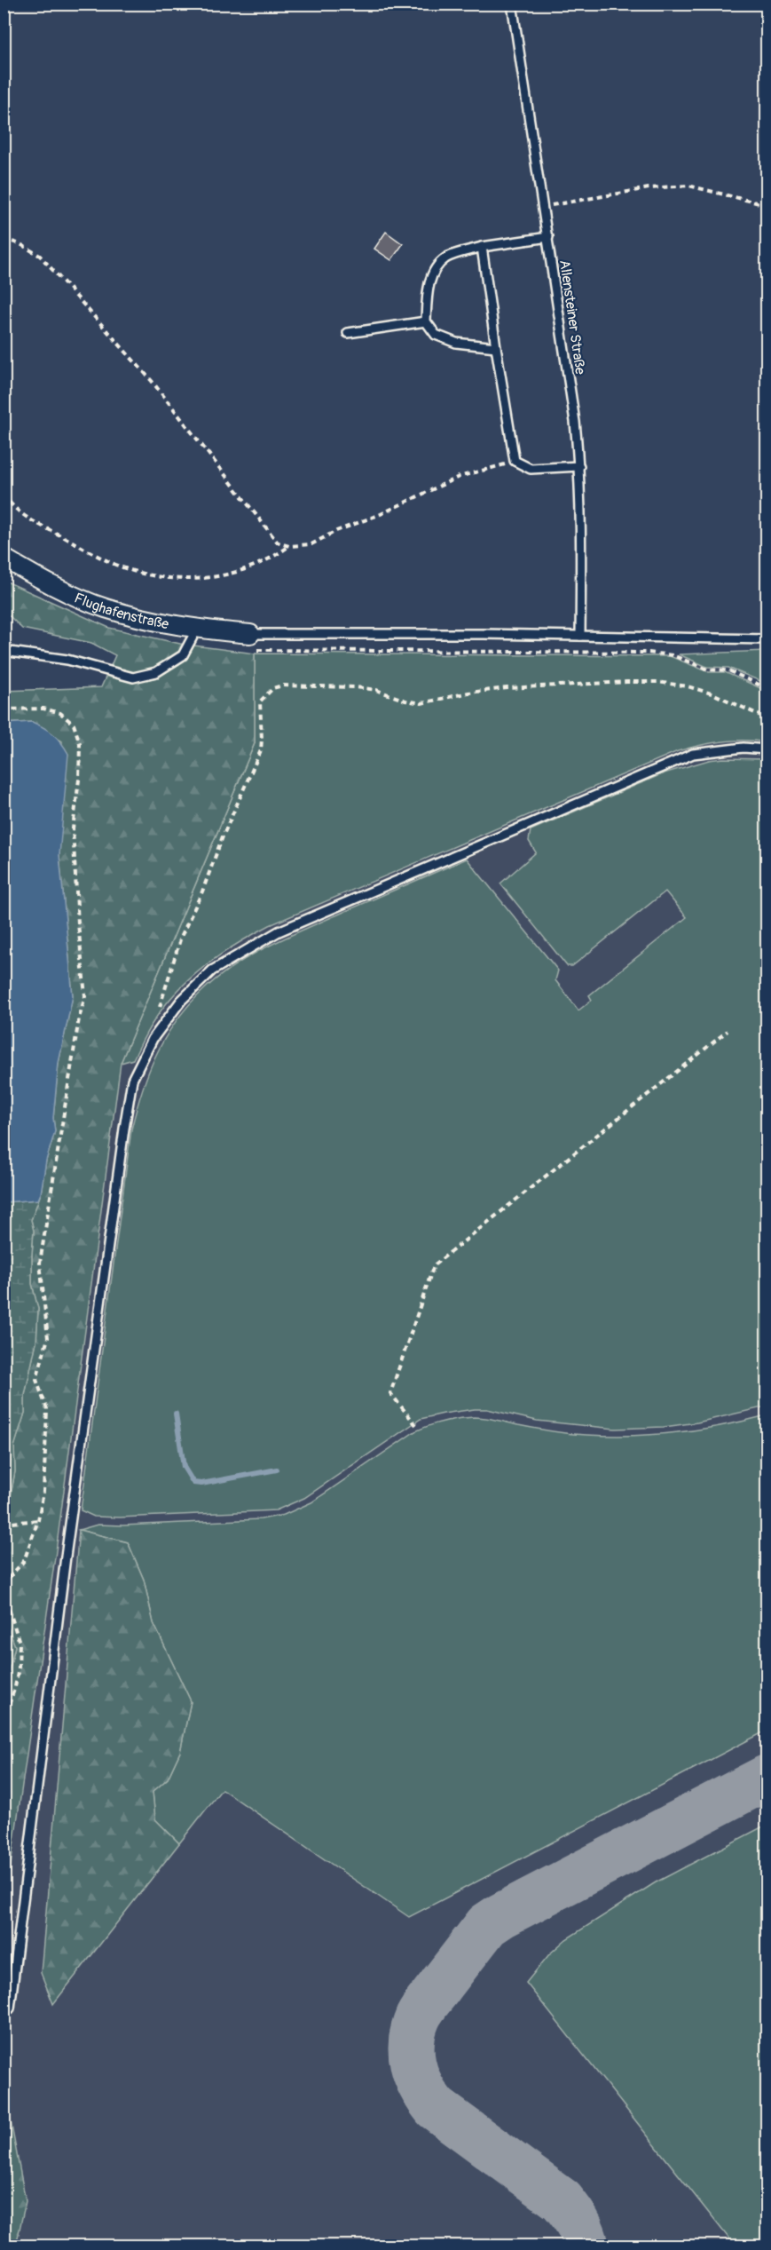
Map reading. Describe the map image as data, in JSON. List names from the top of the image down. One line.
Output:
{"streets":{"street":["Flughafenstraße"],"lane":["Allensteiner Straße"]}}
